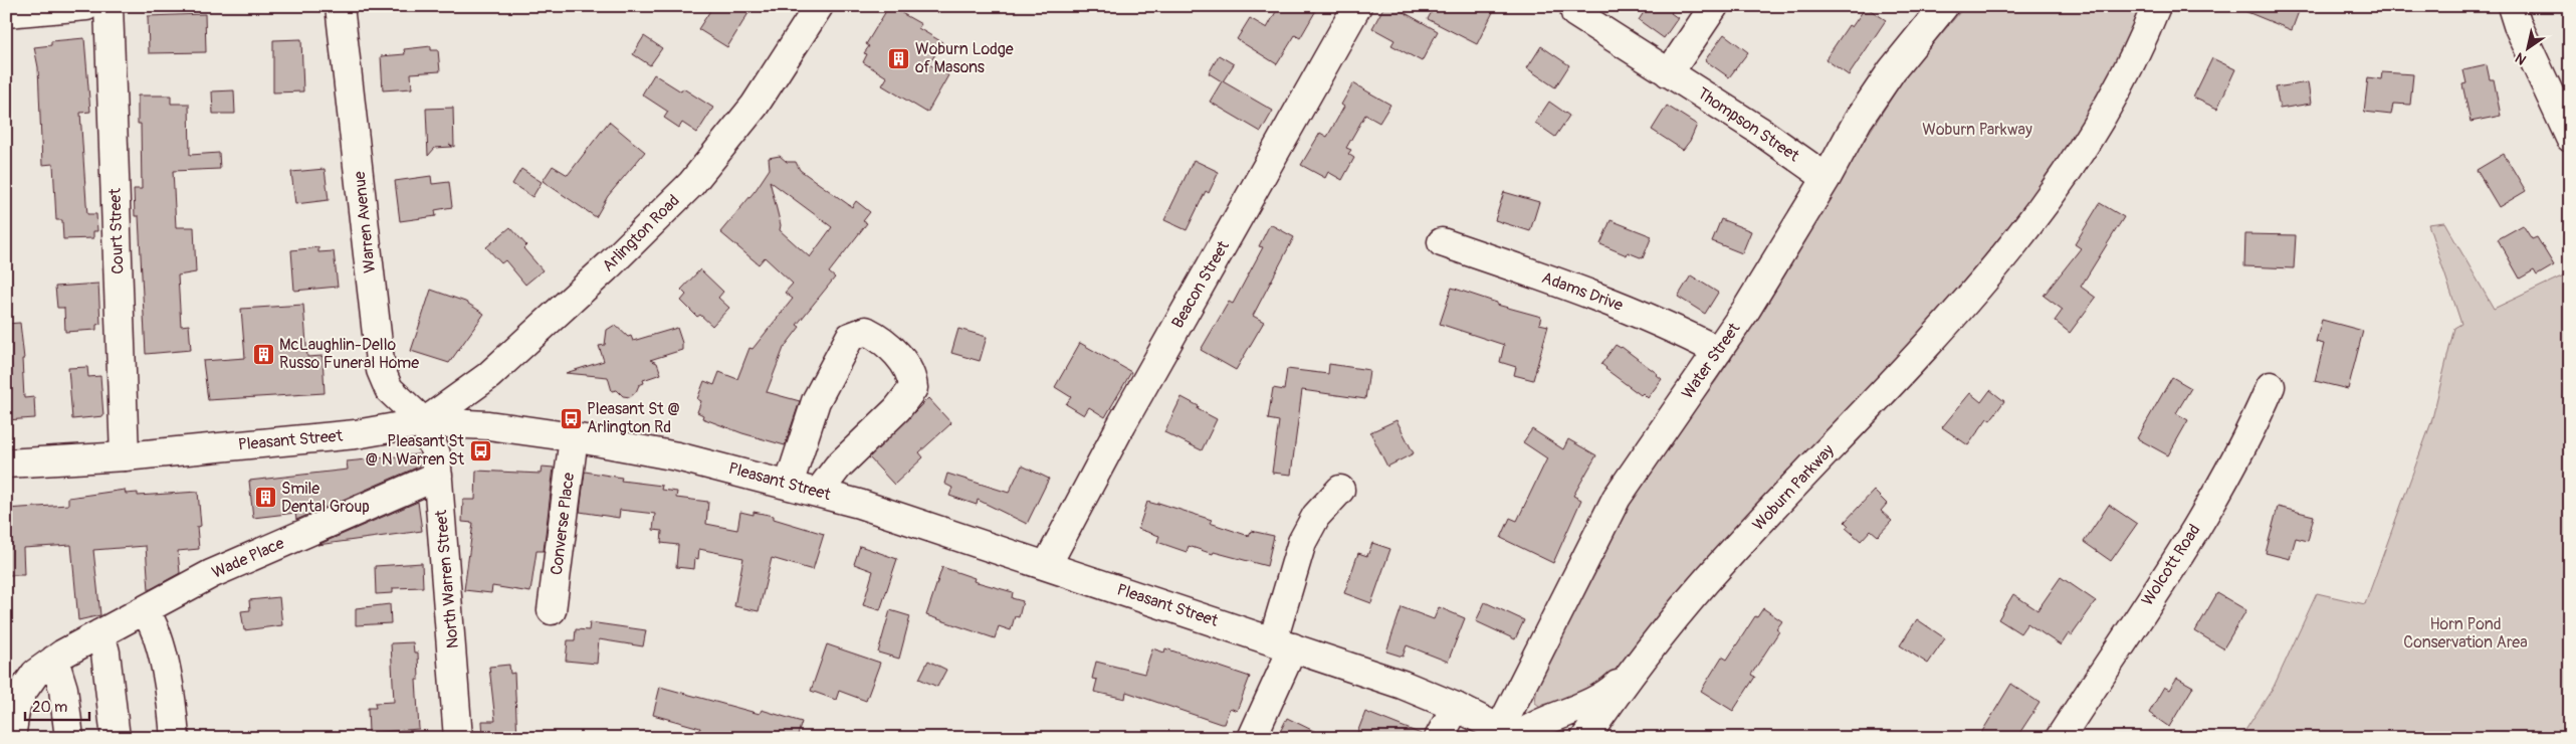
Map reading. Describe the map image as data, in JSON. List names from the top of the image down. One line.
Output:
{"streets":{"street":["Thompson Street","Warren Avenue","Court Street","Arlington Road","Beacon Street","Adams Drive","Water Street","Pleasant Street","Woburn Parkway","Converse Place","Wade Place","Wolcott Road","North Warren Street"]},"crossings":[["Thompson Street","Water Street"],["Warren Avenue","Arlington Road"],["Warren Avenue","Pleasant Street"],["Warren Avenue","North Warren Street"],["Court Street","Pleasant Street"],["Arlington Road","Pleasant Street"],["Arlington Road","North Warren Street"],["Beacon Street","Pleasant Street"],["Adams Drive","Water Street"],["Water Street","Pleasant Street"],["Water Street","Woburn Parkway"],["Pleasant Street","Woburn Parkway"],["Pleasant Street","Converse Place"],["Pleasant Street","North Warren Street"],["Wade Place","North Warren Street"]],"parks":["Woburn Parkway","Horn Pond Conservation Area"],"places":{"building":["Woburn Lodge of Masons","McLaughlin-Dello Russo Funeral Home","Smile Dental Group"],"bus stop":["Pleasant St @ Arlington Rd","Pleasant St @ N Warren St"]},"scale_bar":"20 m","north":"bottom left"}
